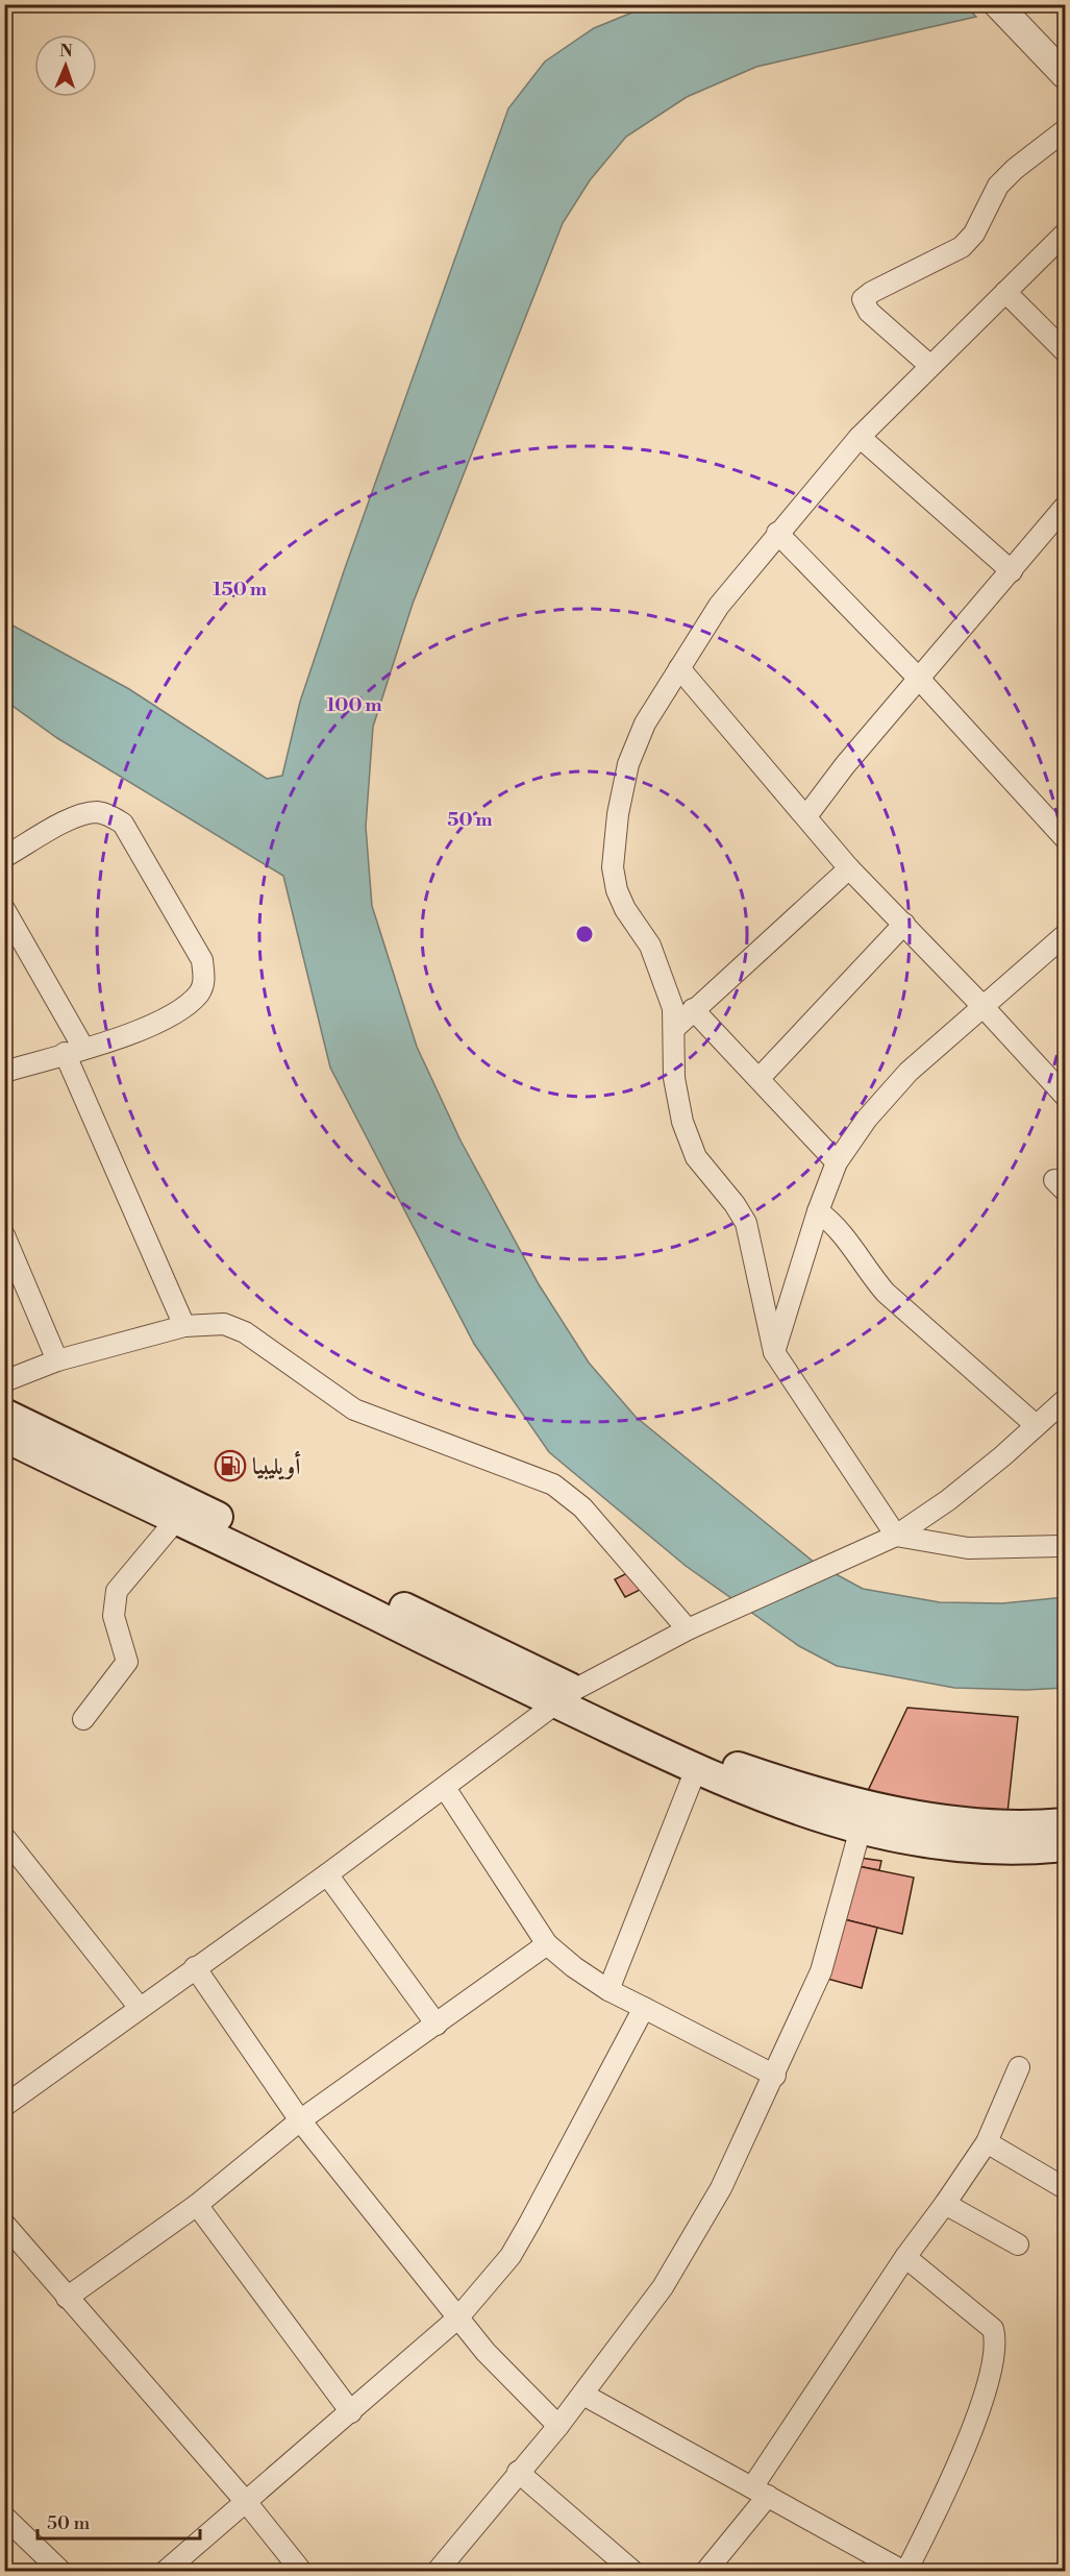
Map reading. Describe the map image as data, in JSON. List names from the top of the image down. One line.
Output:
{"places":{"fuel station":["أويليبيا"]},"scale_bar":"50 m","north":"top","rings":["150 m","100 m","50 m"]}
